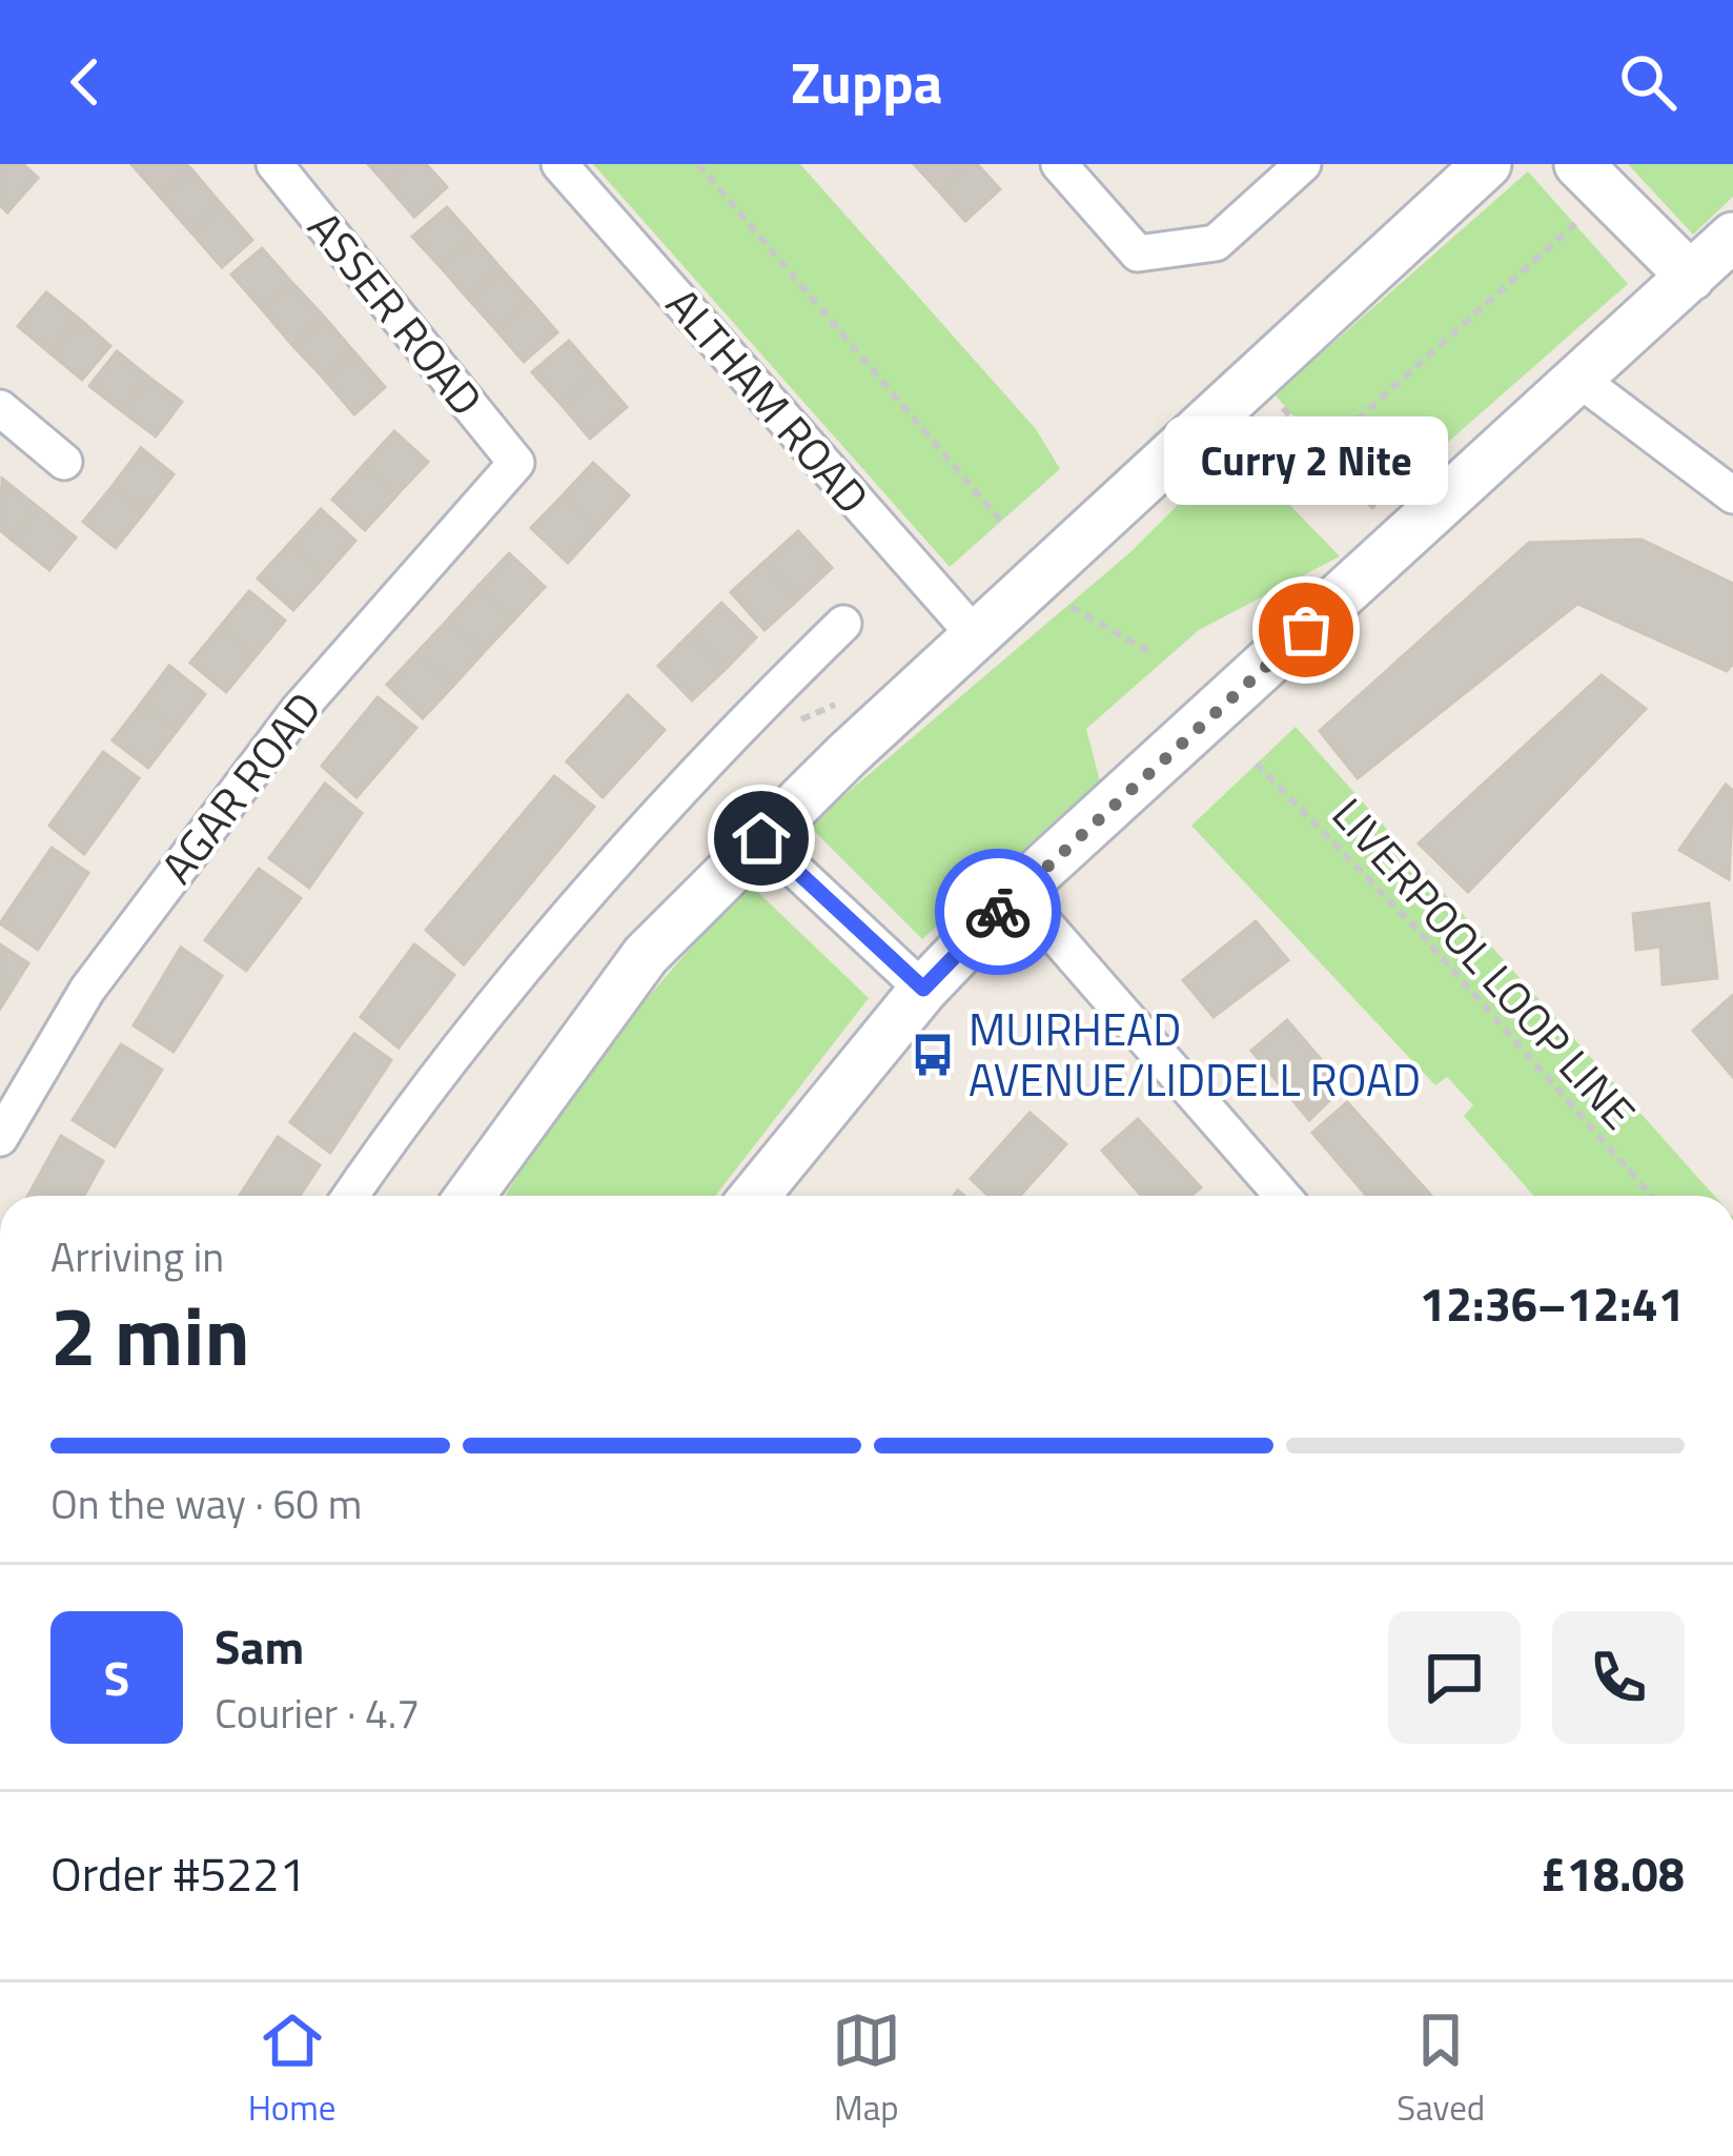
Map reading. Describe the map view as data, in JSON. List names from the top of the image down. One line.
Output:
{"streets":{"street":["ASSER ROAD","ALTHAM ROAD","AGAR ROAD"],"path":["LIVERPOOL LOOP LINE"]},"crossings":[["ASSER ROAD","AGAR ROAD"]],"places":{"other":["Curry 2 Nite"],"bus stop":["MUIRHEAD AVENUE/LIDDELL ROAD"]},"page":{"header":"Zuppa","bubble":"Curry 2 Nite","heading":["2 min","Arriving in","12:36–12:41"],"panel":["Sam","Courier · 4.7","Order #5221","£18.08"],"bar":"On the way · 60 m","round":"S","tabs":["Home","Map","Saved"]}}
